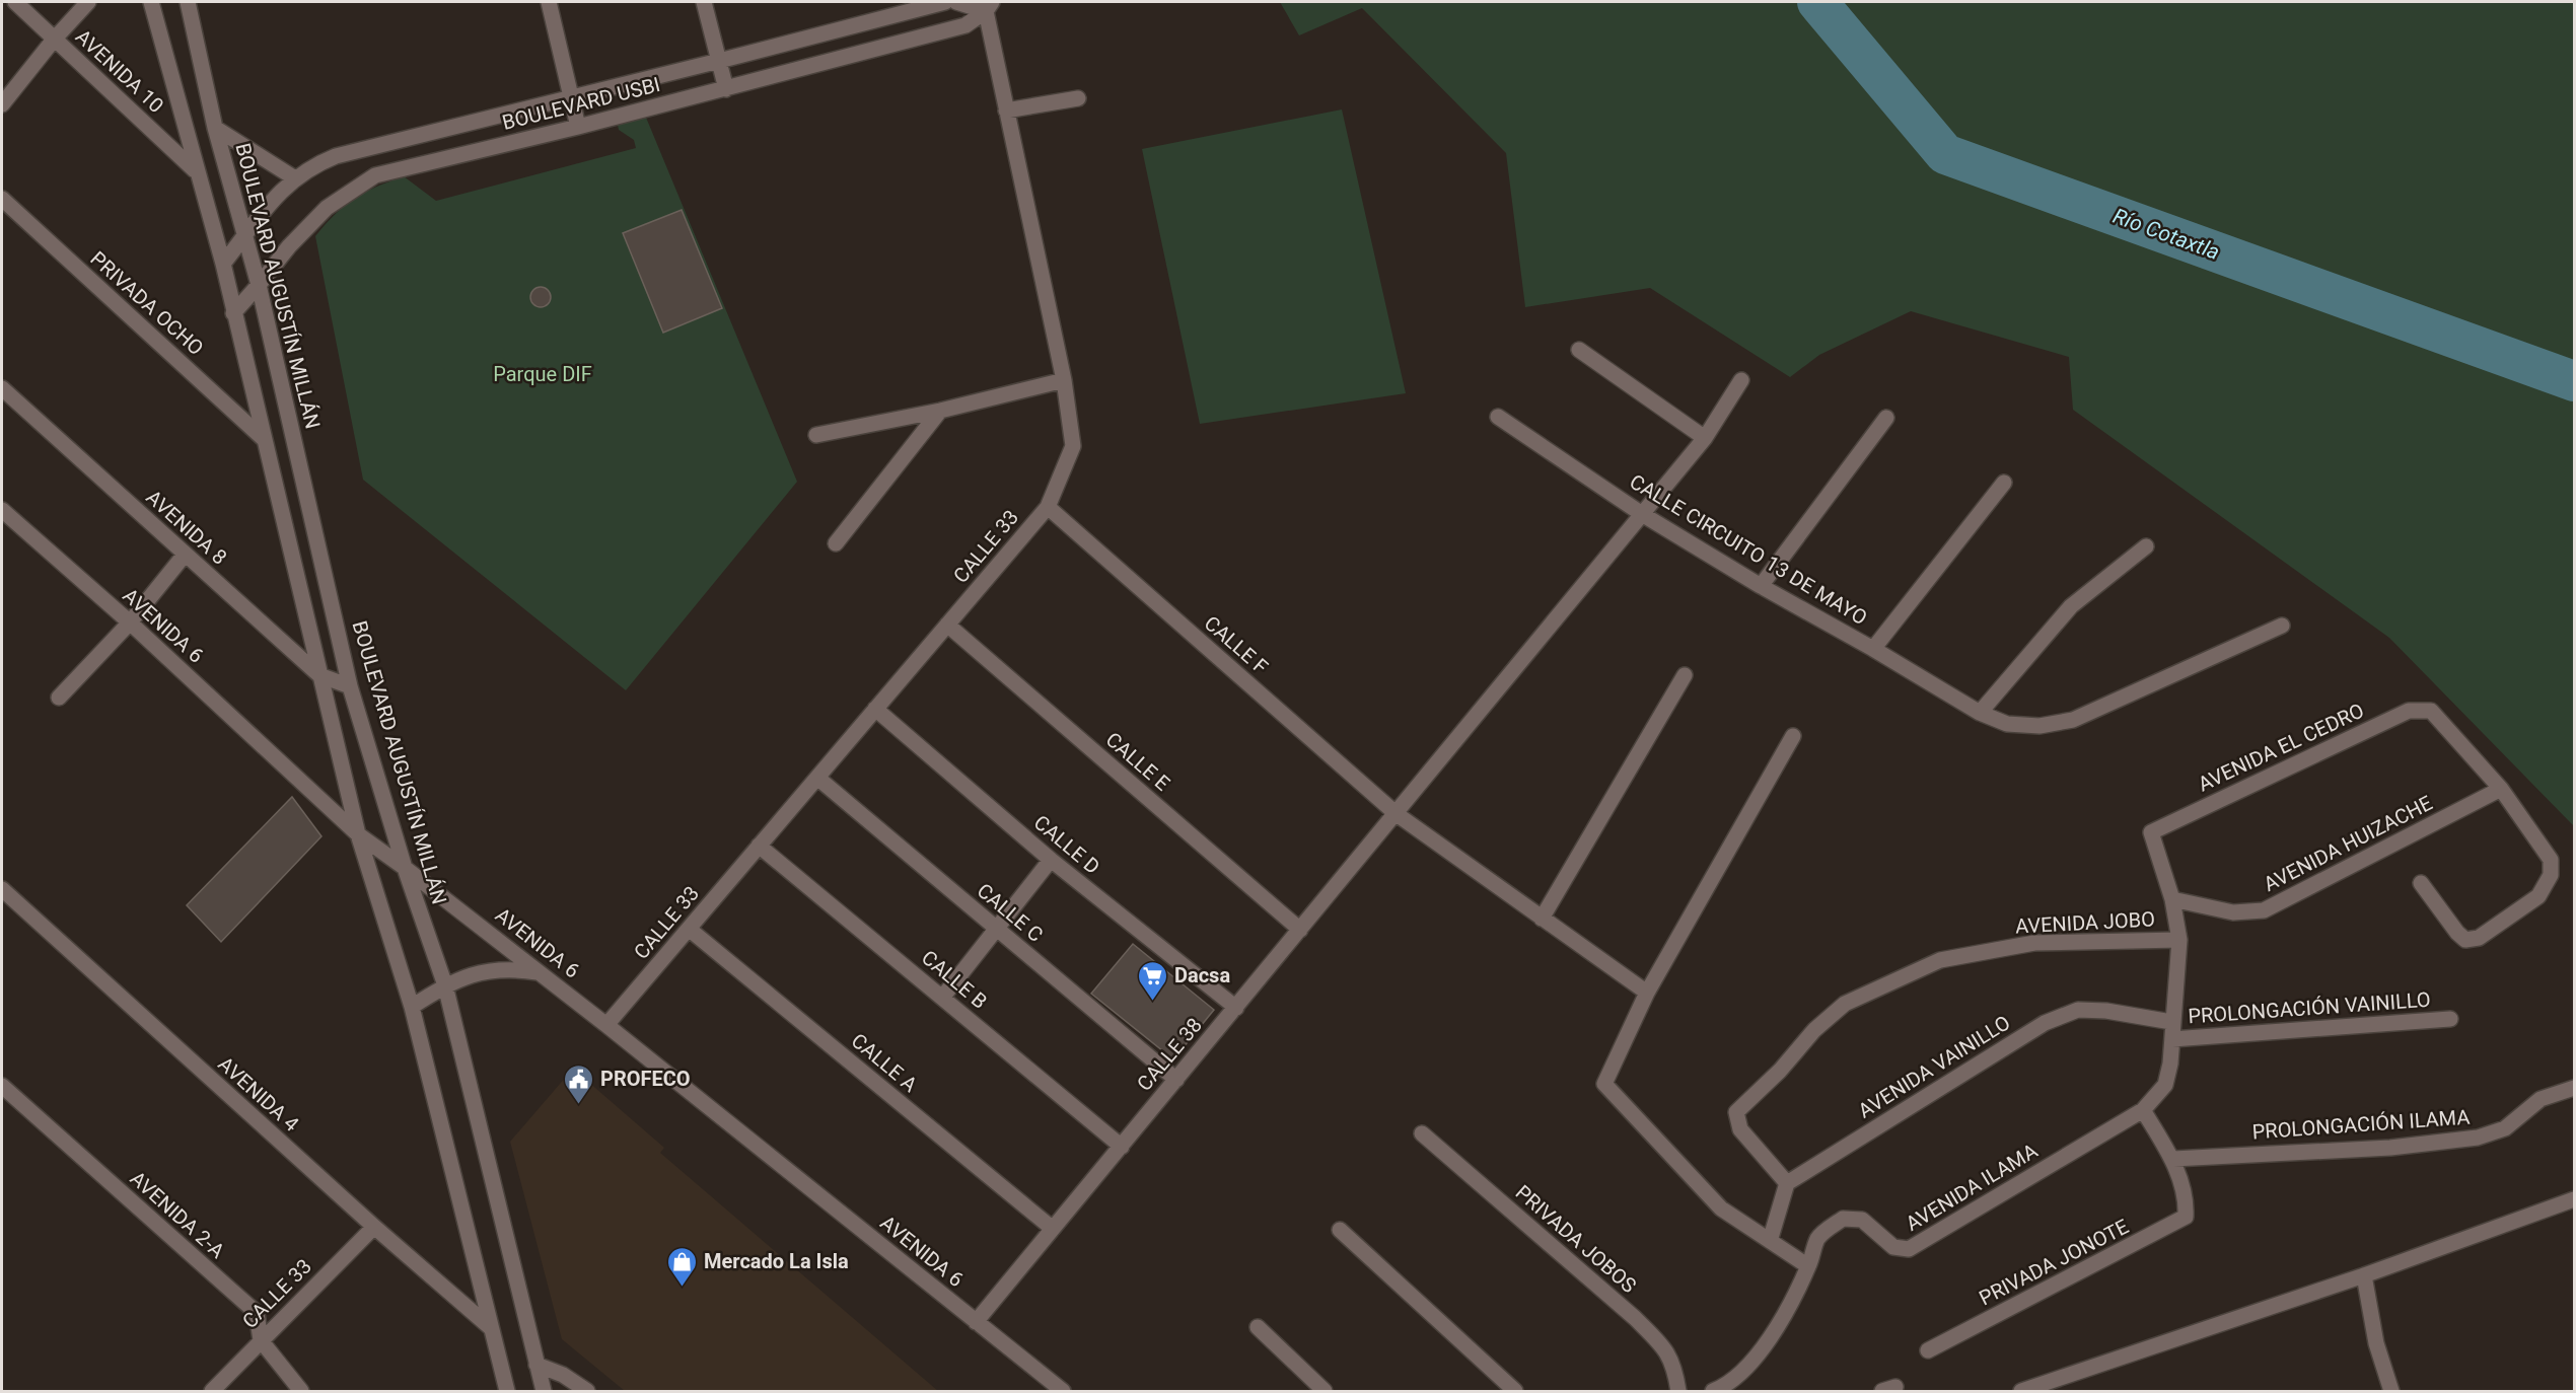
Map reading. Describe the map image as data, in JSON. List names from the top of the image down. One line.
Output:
{"streets":{"street":["AVENIDA 10","BOULEVARD USBI","BOULEVARD AUGUSTÍN MILLÁN","PRIVADA OCHO","AVENIDA 8","CALLE 33","CALLE CIRCUITO 13 DE MAYO","AVENIDA 6","CALLE F","AVENIDA EL CEDRO","CALLE E","AVENIDA HUIZACHE","CALLE D","CALLE C","AVENIDA JOBO","CALLE B","PROLONGACIÓN VAINILLO","CALLE 38","CALLE A","AVENIDA VAINILLO","AVENIDA 4","PROLONGACIÓN ILAMA","AVENIDA ILAMA","AVENIDA 2-A","PRIVADA JOBOS","PRIVADA JONOTE"]},"crossings":[["BOULEVARD USBI","BOULEVARD AUGUSTÍN MILLÁN"],["BOULEVARD USBI","CALLE 33"],["BOULEVARD AUGUSTÍN MILLÁN","AVENIDA 8"],["BOULEVARD AUGUSTÍN MILLÁN","AVENIDA 6"],["CALLE 33","AVENIDA 6"],["CALLE 33","CALLE F"],["CALLE 33","CALLE E"],["CALLE 33","CALLE D"],["CALLE 33","CALLE C"],["CALLE 33","CALLE B"],["CALLE 33","CALLE A"],["CALLE 33","AVENIDA 4"],["CALLE 33","AVENIDA 2-A"],["CALLE CIRCUITO 13 DE MAYO","CALLE 38"],["AVENIDA 6","CALLE 38"],["CALLE F","CALLE 38"],["AVENIDA EL CEDRO","AVENIDA HUIZACHE"],["AVENIDA EL CEDRO","AVENIDA ILAMA"],["CALLE E","CALLE 38"],["AVENIDA HUIZACHE","AVENIDA ILAMA"],["CALLE D","CALLE 38"],["CALLE C","CALLE 38"],["AVENIDA JOBO","AVENIDA VAINILLO"],["AVENIDA JOBO","AVENIDA ILAMA"],["CALLE B","CALLE 38"],["PROLONGACIÓN VAINILLO","AVENIDA ILAMA"],["CALLE 38","CALLE A"],["AVENIDA VAINILLO","AVENIDA ILAMA"],["PROLONGACIÓN ILAMA","PRIVADA JONOTE"]],"water":["Río Cotaxtla"],"parks":["Parque DIF"],"places":{"supermarket":["Dacsa"],"public building":["PROFECO"],"shop":["Mercado La Isla"]}}
